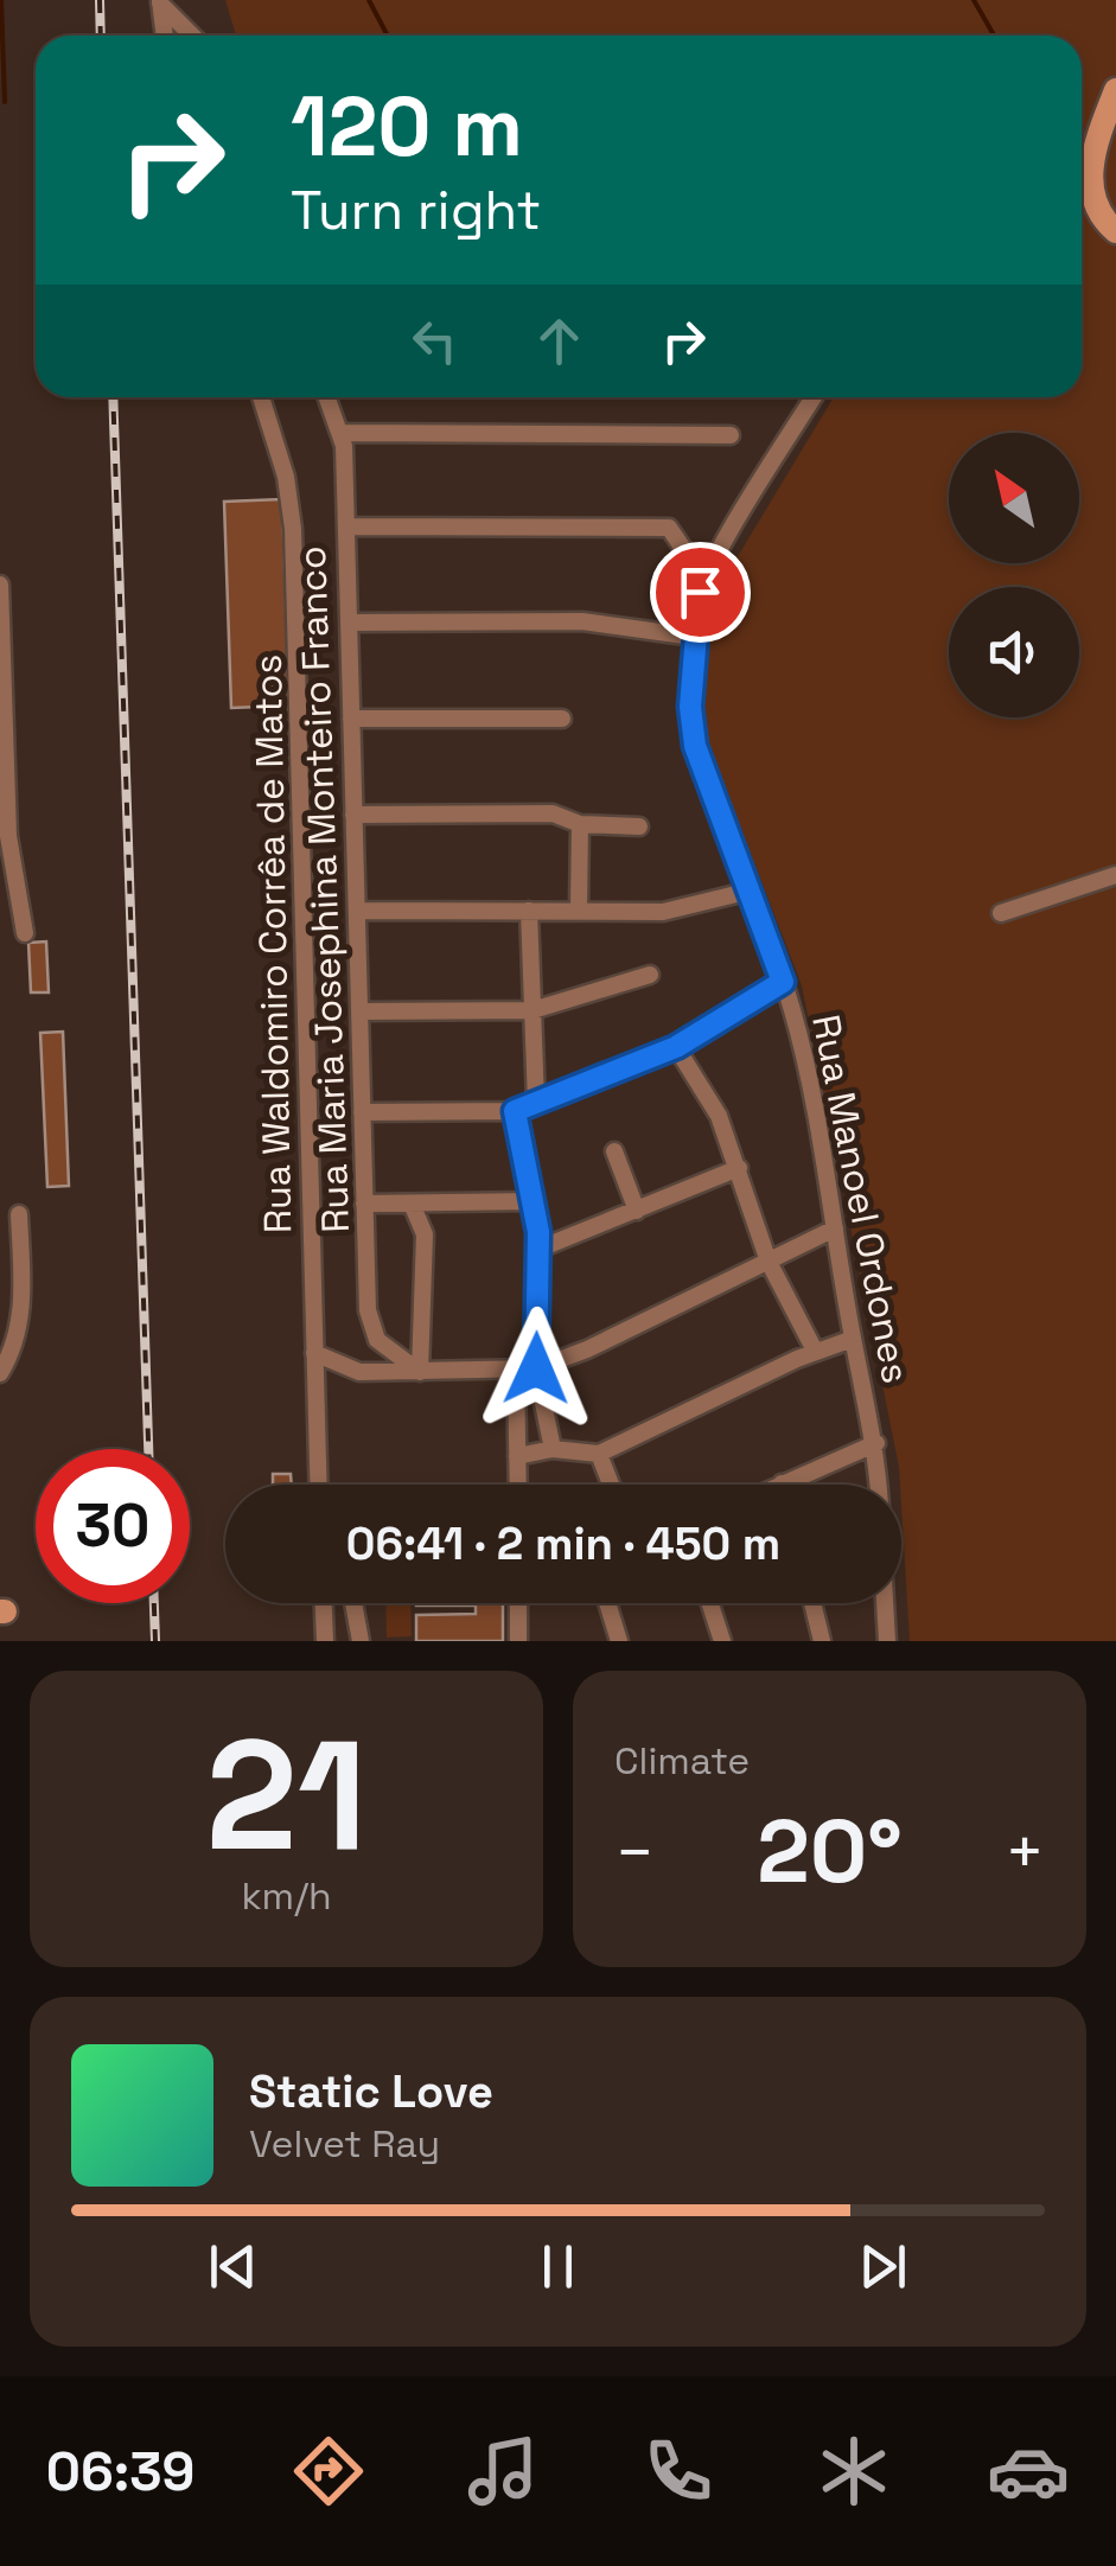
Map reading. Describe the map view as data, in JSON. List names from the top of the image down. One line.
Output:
{"streets":{"street":["Rua Maria Josephina Monteiro Franco","Rua Waldomiro Corrêa de Matos","Rua Manoel Ordones"]},"north":"top left","page":{"turn":["120 m","Turn right"],"limit":"30","trip":"06:41 · 2 min · 450 m","tile":[["21","km/h"],"Climate"],"heat":["−","20°","+"],"song":["Static Love","Velvet Ray"],"tabs":"06:39"}}
